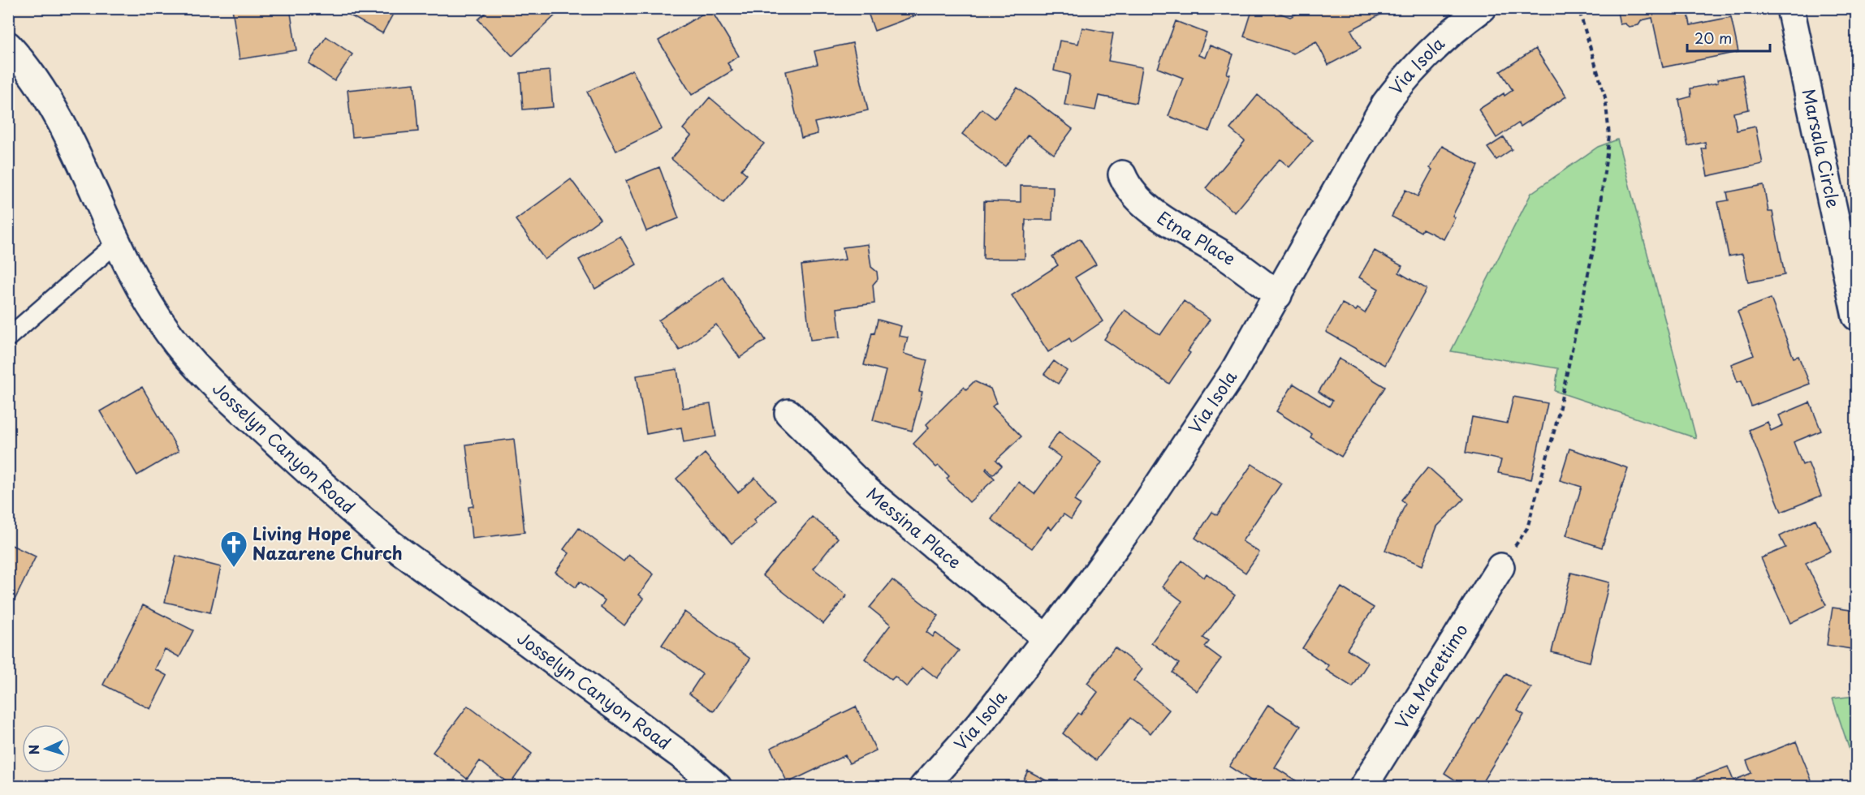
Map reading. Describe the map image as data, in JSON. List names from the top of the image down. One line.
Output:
{"streets":{"street":["Via Isola","Marsala Circle","Etna Place","Josselyn Canyon Road","Messina Place","Via Marettimo"]},"crossings":[["Via Isola","Etna Place"],["Via Isola","Messina Place"]],"places":{"church":["Living Hope Nazarene Church"]},"scale_bar":"20 m","north":"left"}
